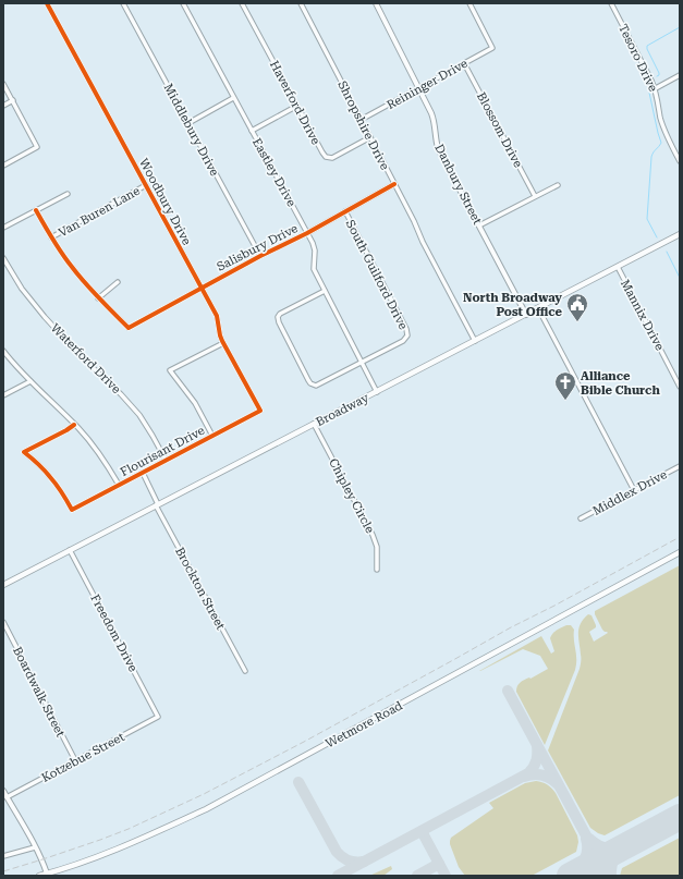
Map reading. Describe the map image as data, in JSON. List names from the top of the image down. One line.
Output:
{"streets":{"main road":["Broadway","Wetmore Road"],"street":["Tesoro Drive","Reininger Drive","Haverford Drive","Shropshire Drive","Middlebury Drive","Blossom Drive","Eastley Drive","Danbury Street","Woodbury Drive","Van Buren Lane","Salisbury Drive","South Guilford Drive","Mannix Drive","Waterford Drive","Flourisant Drive","Middlex Drive","Chipley Circle","Brockton Street","Freedom Drive","Boardwalk Street","Kotzebue Street"]},"crossings":[["Reininger Drive","Shropshire Drive"],["Reininger Drive","Blossom Drive"],["Reininger Drive","Danbury Street"],["Haverford Drive","Shropshire Drive"],["Shropshire Drive","Salisbury Drive"],["Shropshire Drive","Broadway"],["Middlebury Drive","Salisbury Drive"],["Eastley Drive","Salisbury Drive"],["Eastley Drive","South Guilford Drive"],["Eastley Drive","Broadway"],["Danbury Street","Broadway"],["Woodbury Drive","Van Buren Lane"],["Woodbury Drive","Salisbury Drive"],["Woodbury Drive","Flourisant Drive"],["Salisbury Drive","South Guilford Drive"],["Mannix Drive","Broadway"],["Waterford Drive","Flourisant Drive"],["Broadway","Chipley Circle"],["Broadway","Brockton Street"],["Broadway","Freedom Drive"],["Flourisant Drive","Brockton Street"],["Freedom Drive","Kotzebue Street"],["Boardwalk Street","Kotzebue Street"]],"places":{"public building":["North Broadway Post Office"],"church":["Alliance Bible Church"]}}
